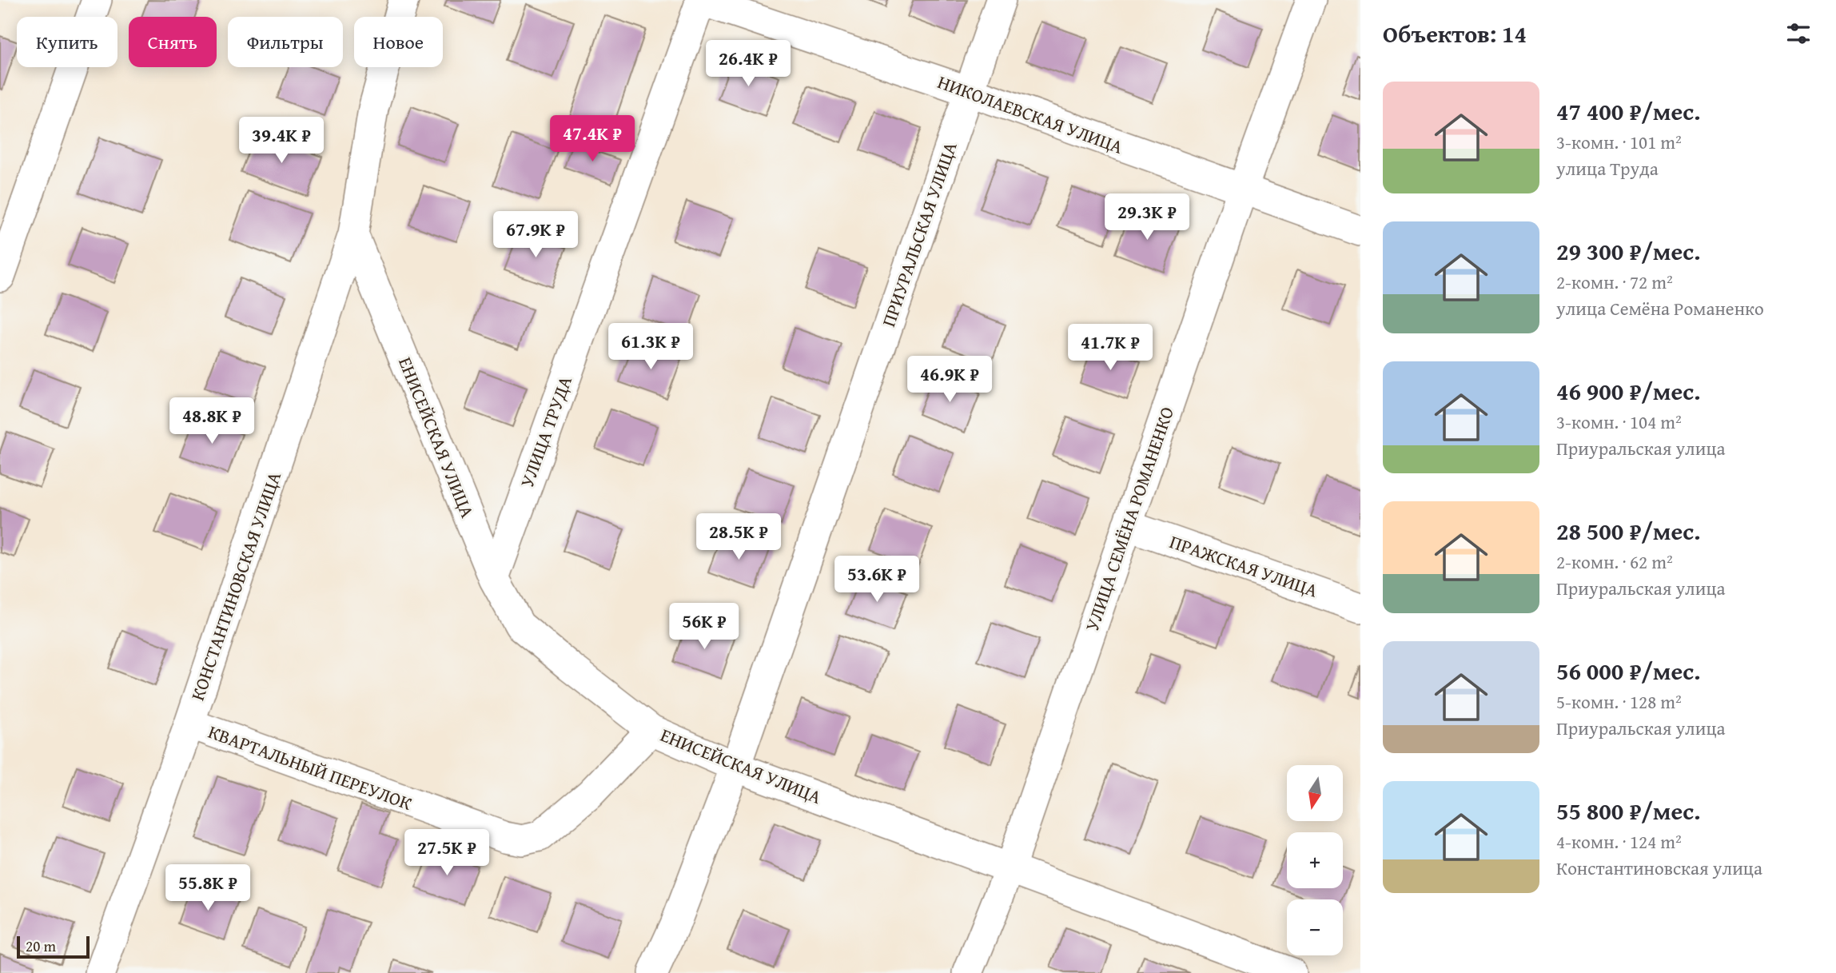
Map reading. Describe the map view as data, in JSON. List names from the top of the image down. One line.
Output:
{"streets":{"street":["НИКОЛАЕВСКАЯ УЛИЦА","ПРИУРАЛЬСКАЯ УЛИЦА","УЛИЦА ТРУДА","ЕНИСЕЙСКАЯ УЛИЦА","УЛИЦА СЕМЁНА РОМАНЕНКО","ПРАЖСКАЯ УЛИЦА","КОНСТАНТИНОВСКАЯ УЛИЦА","КВАРТАЛЬНЫЙ ПЕРЕУЛОК"]},"crossings":[["НИКОЛАЕВСКАЯ УЛИЦА","ПРИУРАЛЬСКАЯ УЛИЦА"],["НИКОЛАЕВСКАЯ УЛИЦА","УЛИЦА ТРУДА"],["НИКОЛАЕВСКАЯ УЛИЦА","УЛИЦА СЕМЁНА РОМАНЕНКО"],["ПРИУРАЛЬСКАЯ УЛИЦА","ЕНИСЕЙСКАЯ УЛИЦА"],["УЛИЦА ТРУДА","ЕНИСЕЙСКАЯ УЛИЦА"],["ЕНИСЕЙСКАЯ УЛИЦА","УЛИЦА СЕМЁНА РОМАНЕНКО"],["ЕНИСЕЙСКАЯ УЛИЦА","КОНСТАНТИНОВСКАЯ УЛИЦА"],["ЕНИСЕЙСКАЯ УЛИЦА","КВАРТАЛЬНЫЙ ПЕРЕУЛОК"],["УЛИЦА СЕМЁНА РОМАНЕНКО","ПРАЖСКАЯ УЛИЦА"],["КОНСТАНТИНОВСКАЯ УЛИЦА","КВАРТАЛЬНЫЙ ПЕРЕУЛОК"]],"scale_bar":"20 m","north":"bottom","page":{"heading":"Объектов: 14","chip":["Купить","Снять","Фильтры","Новое"],"price":["26.4K ₽","47.4K ₽","39.4K ₽","29.3K ₽","67.9K ₽","61.3K ₽","41.7K ₽","46.9K ₽","48.8K ₽","28.5K ₽","53.6K ₽","56K ₽","27.5K ₽","55.8K ₽"],"list":[{"name":"47 400 ₽/мес.","note":"3-комн. · 101 m² · улица Труда"},{"name":"29 300 ₽/мес.","note":"2-комн. · 72 m² · улица Семёна Романенко"},{"name":"46 900 ₽/мес.","note":"3-комн. · 104 m² · Приуральская улица"},{"name":"28 500 ₽/мес.","note":"2-комн. · 62 m² · Приуральская улица"},{"name":"56 000 ₽/мес.","note":"5-комн. · 128 m² · Приуральская улица"},{"name":"55 800 ₽/мес.","note":"4-комн. · 124 m² · Константиновская улица"}],"map_buttons":["+","−"],"scale":"20 m"}}
